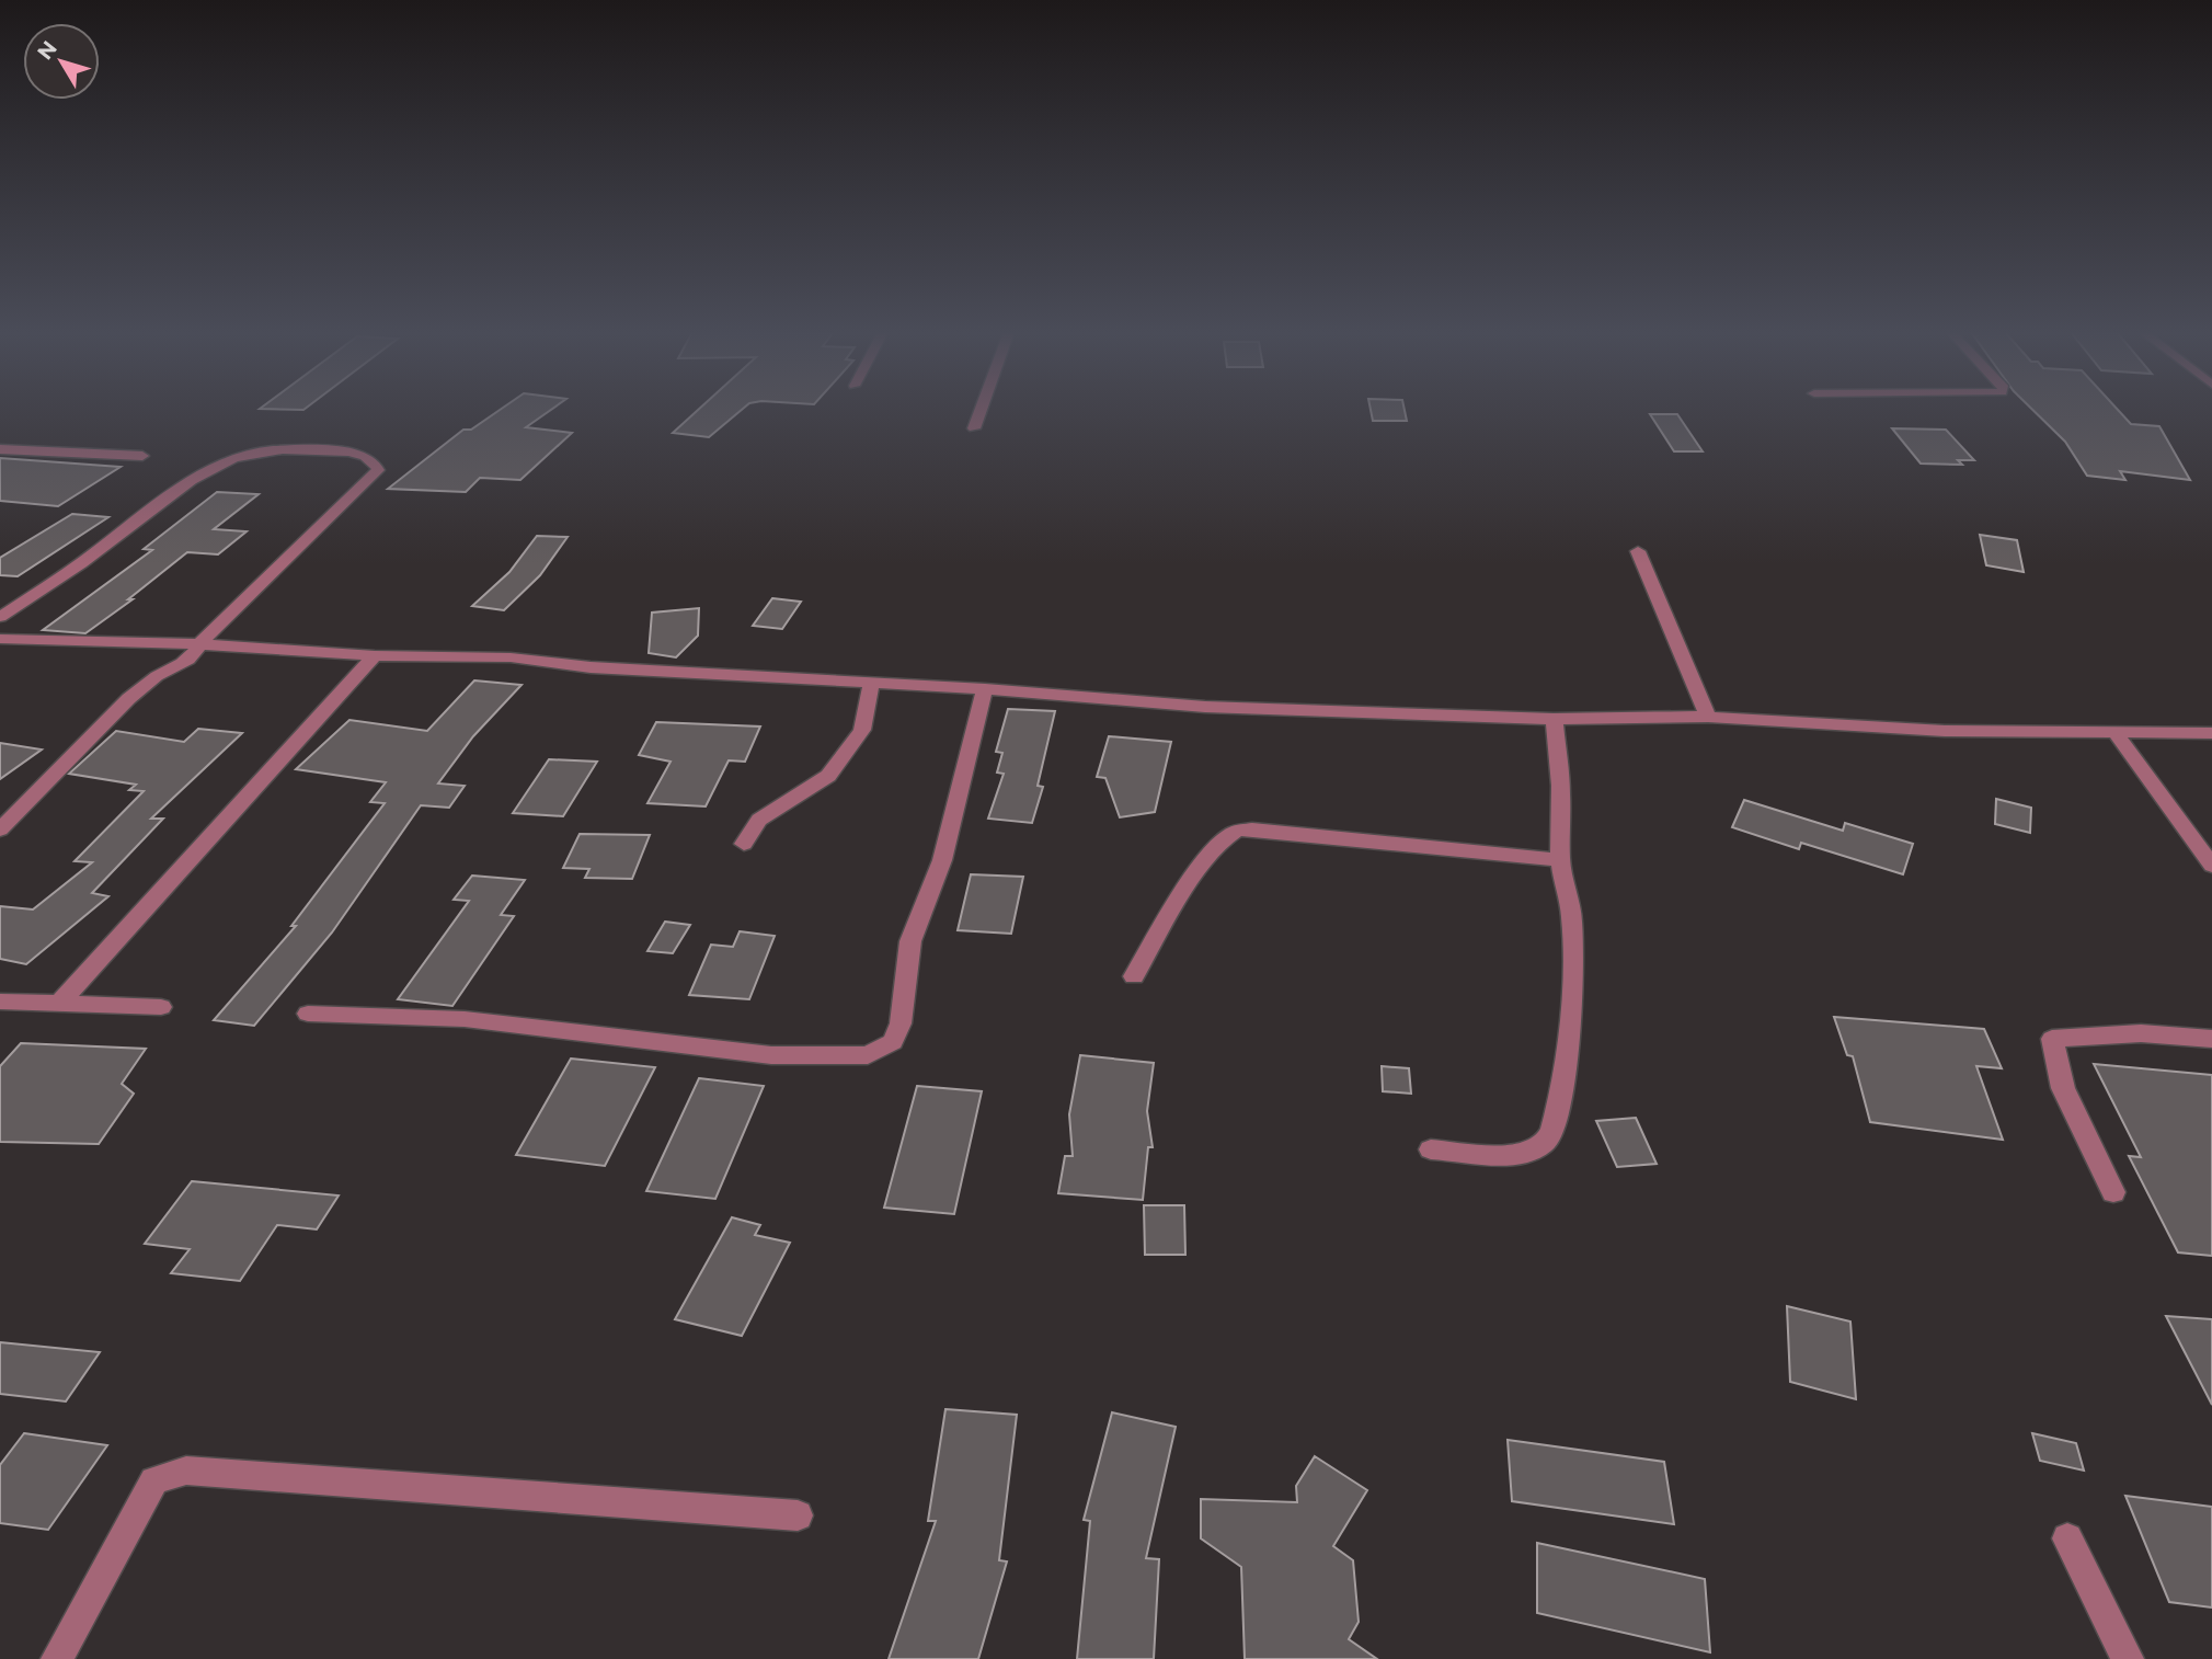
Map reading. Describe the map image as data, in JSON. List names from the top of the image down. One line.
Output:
{"north":"top left"}
